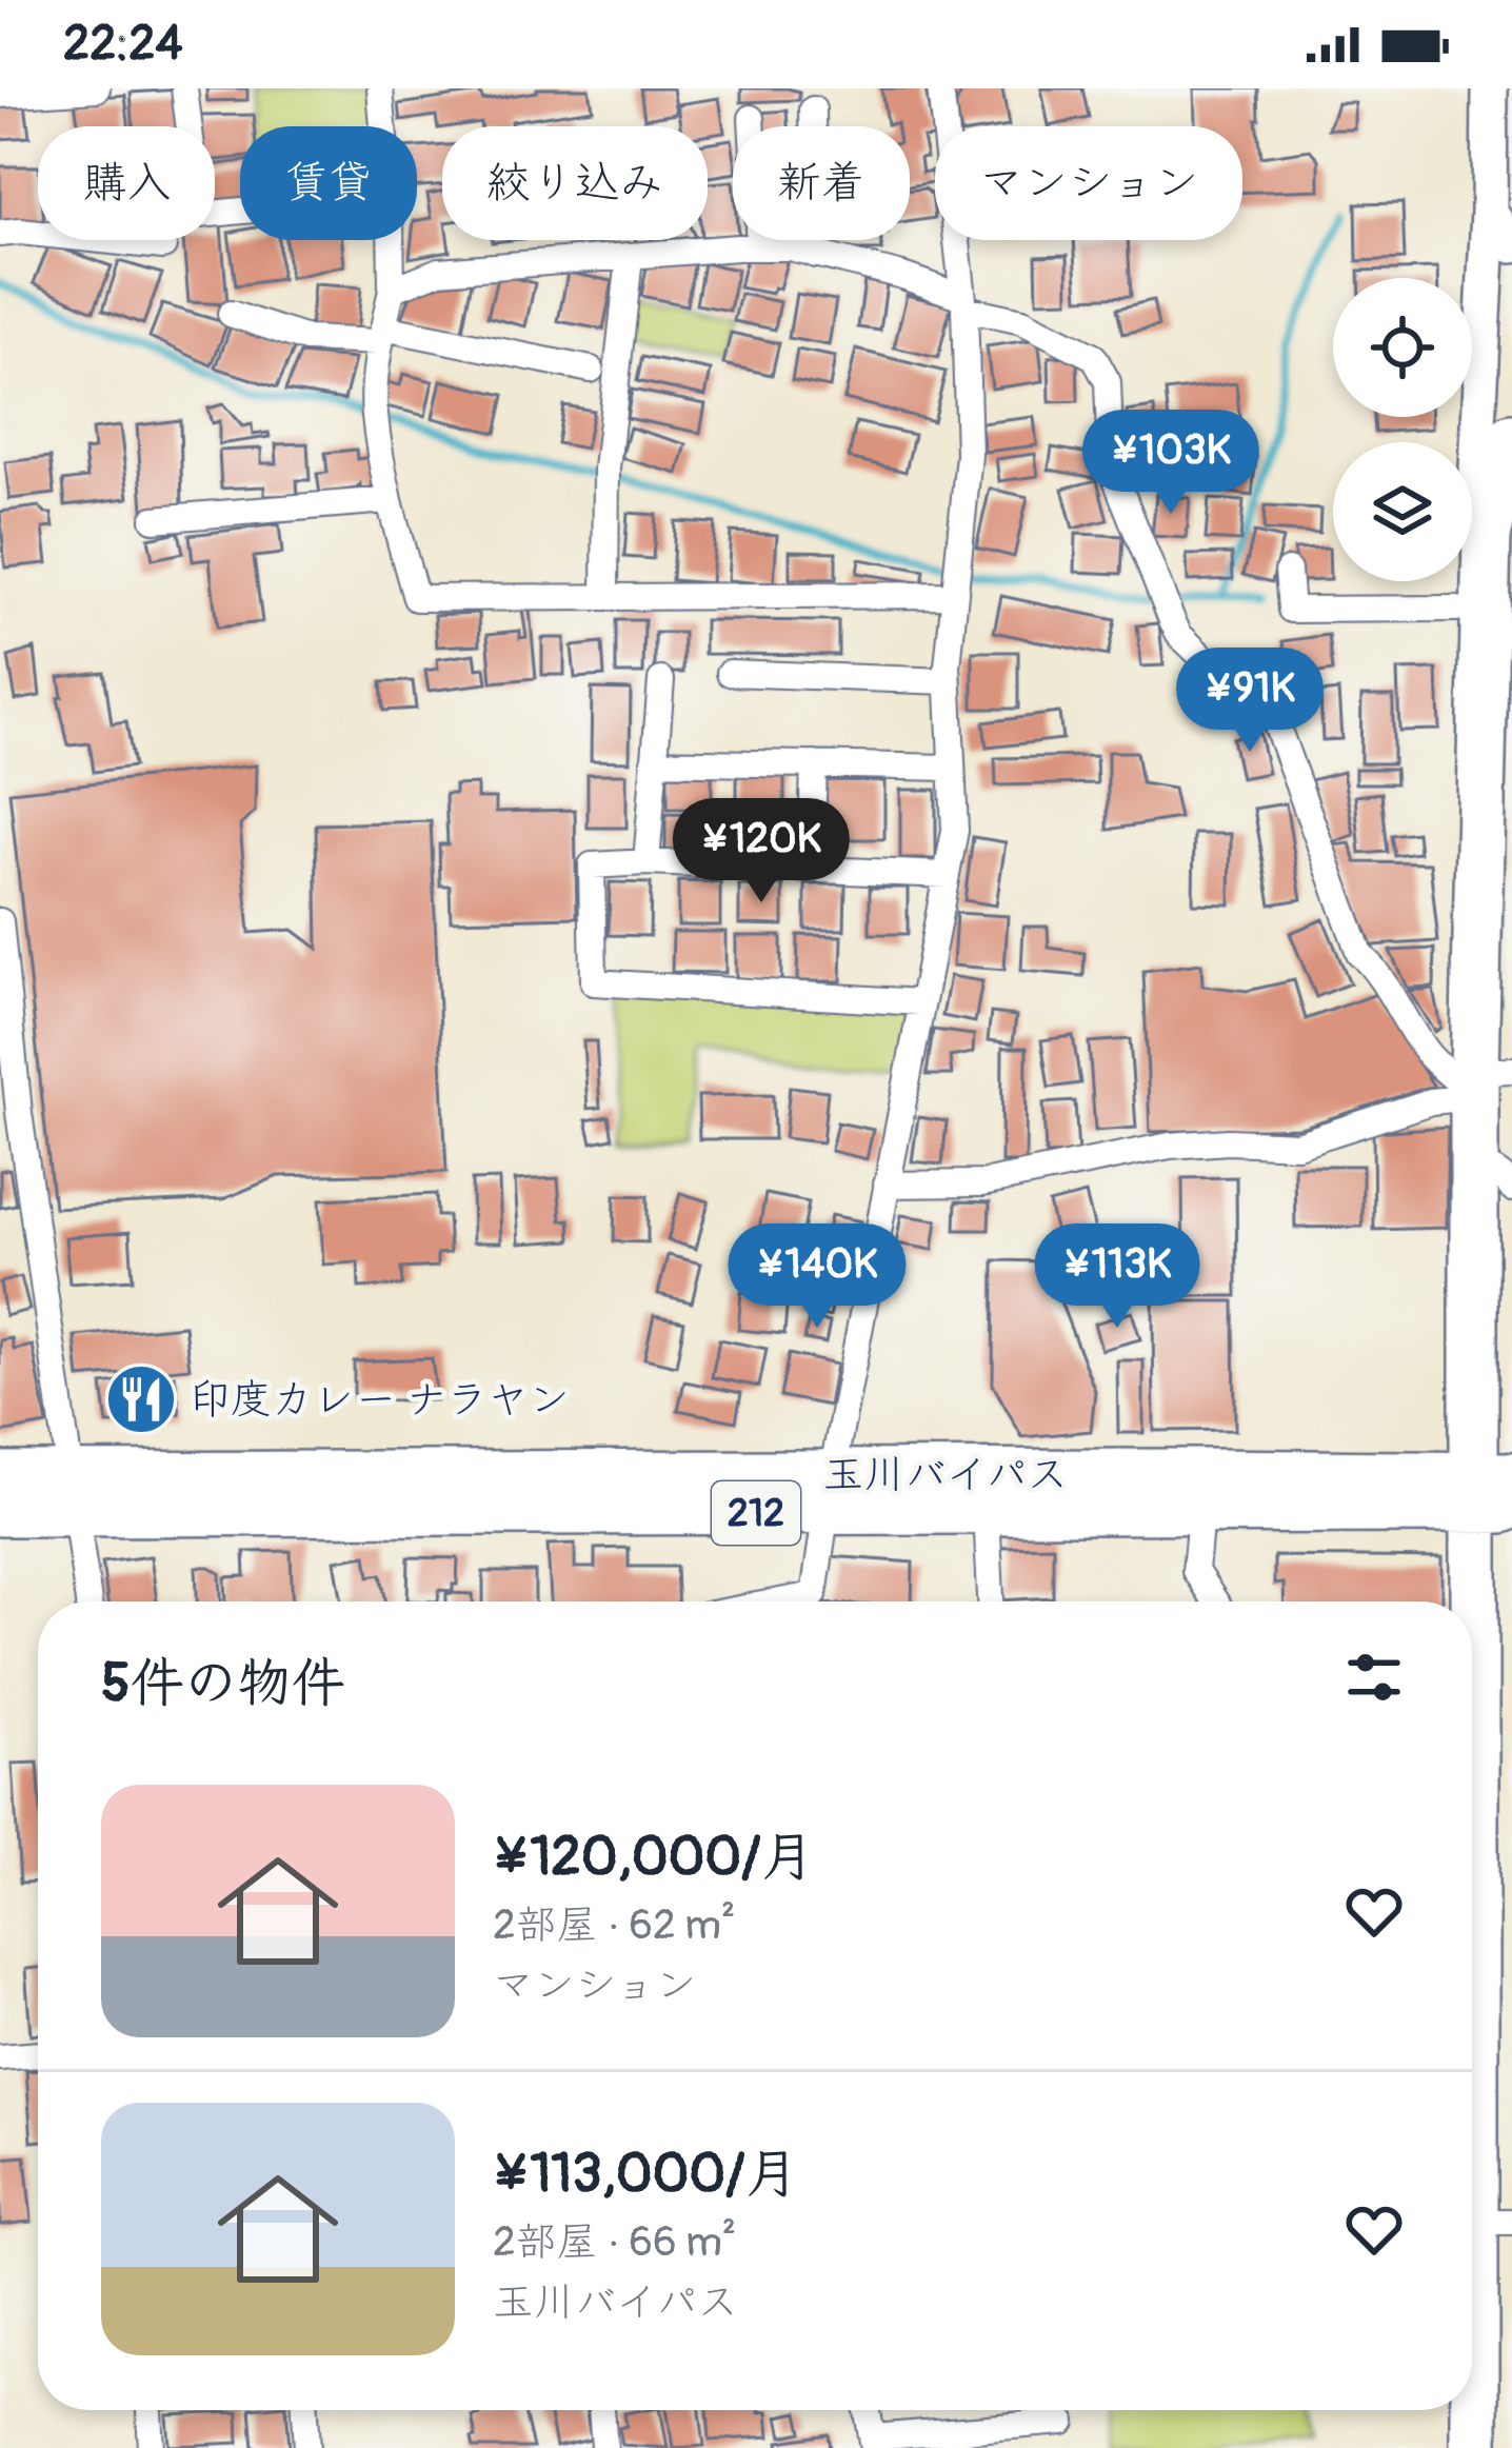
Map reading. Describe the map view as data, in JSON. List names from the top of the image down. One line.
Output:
{"streets":{"highway":["玉川バイパス","212"]},"places":{"restaurant":["印度カレー ナラヤン"]},"page":{"status":"22:24","chip":["購入","賃貸","絞り込み","新着","マンション"],"price":["¥103K","¥91K","¥120K","¥140K","¥113K"],"heading":"5件の物件","list":[{"name":"¥120,000/月","note":"2部屋 · 62 m² · マンション"},{"name":"¥113,000/月","note":"2部屋 · 66 m² · 玉川バイパス"}]}}
